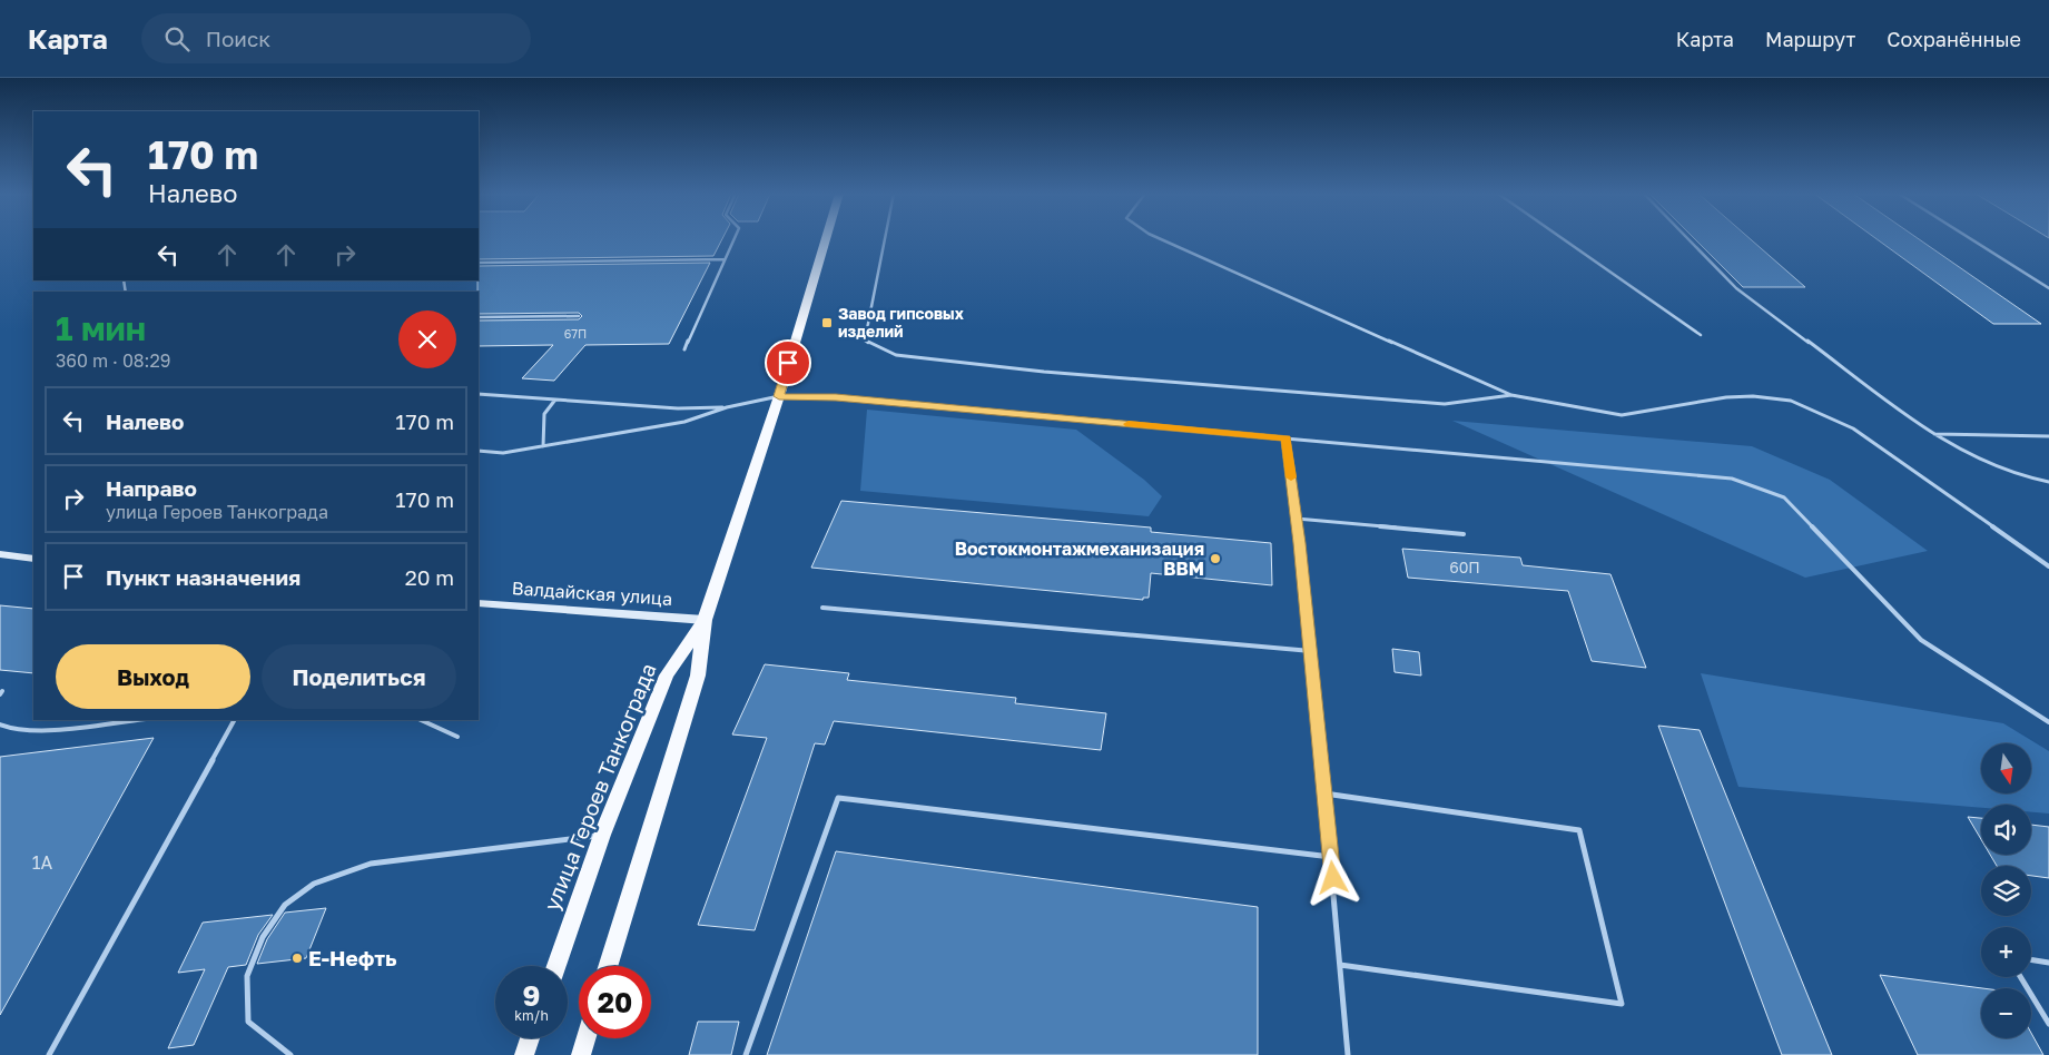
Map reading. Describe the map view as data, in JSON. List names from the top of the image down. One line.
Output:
{"streets":{"main road":["улица Героев Танкограда"],"street":["Валдайская улица"]},"crossings":[["Валдайская улица","улица Героев Танкограда"]],"places":{"transit":["Завод гипсовых изделий"],"other":["Востокмонтажмеханизация ВВМ","E-Нефть"]},"house_numbers":["67П","60П","1А"],"north":"bottom","page":{"header":"Карта","search":"Поиск","nav":["Карта","Маршрут","Сохранённые"],"turn":["170 m","Налево"],"heading":["1 мин","360 m · 08:29"],"list":[{"name":"Налево","value":"170 m"},{"name":"Направо","note":"улица Героев Танкограда","value":"170 m"},{"name":"Пункт назначения","value":"20 m"}],"buttons":["Выход","Поделиться"],"map_buttons":["+","−"],"speed":"9 km/h","limit":"20"}}
